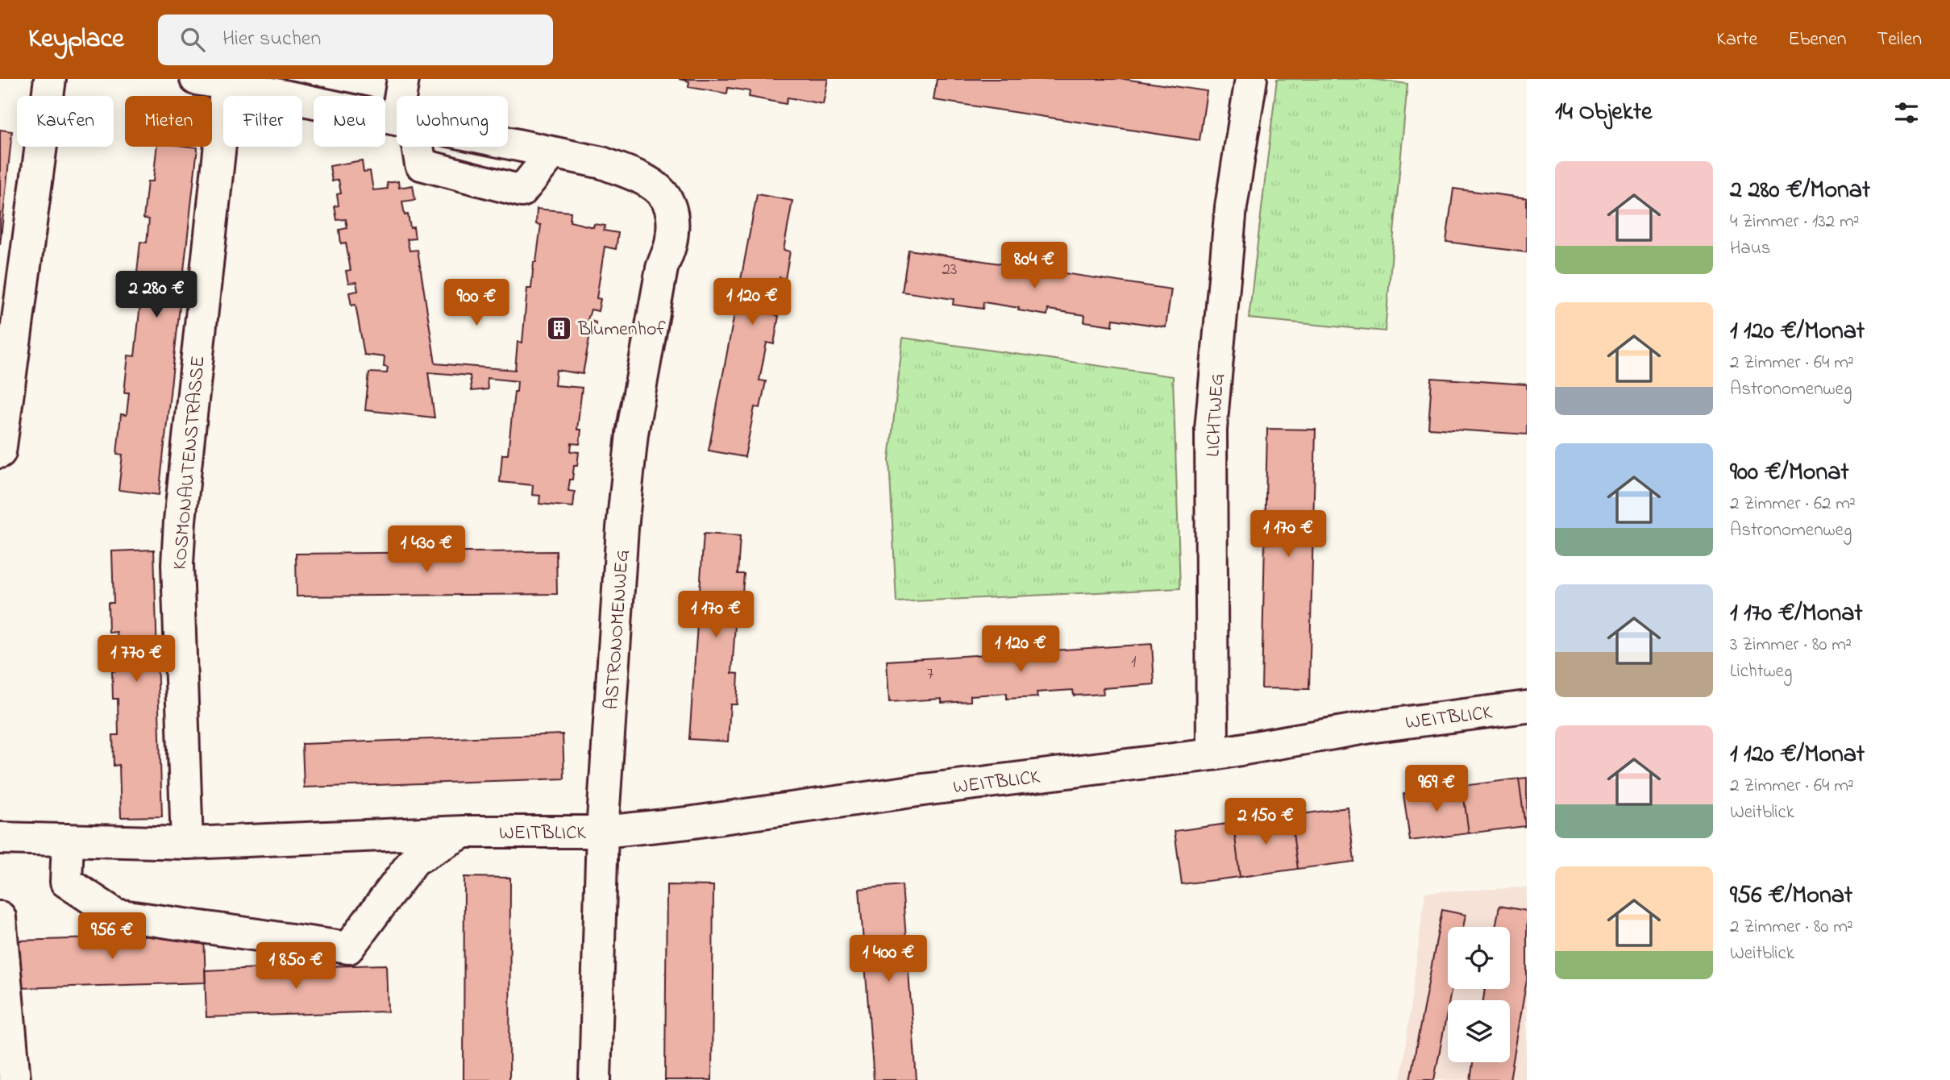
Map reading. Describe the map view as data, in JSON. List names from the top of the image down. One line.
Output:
{"streets":{"street":["LICHTWEG","KOSMONAUTENSTRASSE","ASTRONOMENWEG","WEITBLICK"]},"crossings":[["LICHTWEG","WEITBLICK"],["KOSMONAUTENSTRASSE","WEITBLICK"],["ASTRONOMENWEG","WEITBLICK"]],"places":{"building":["Blumenhof"]},"house_numbers":["23","1","7"],"page":{"header":"Keyplace","search":"Hier suchen","nav":["Karte","Ebenen","Teilen"],"heading":"14 Objekte","chip":["Kaufen","Mieten","Filter","Neu","Wohnung"],"list":[{"name":"2 280 €/Monat","note":"4 Zimmer · 132 m² · Haus"},{"name":"1 120 €/Monat","note":"2 Zimmer · 64 m² · Astronomenweg"},{"name":"900 €/Monat","note":"2 Zimmer · 62 m² · Astronomenweg"},{"name":"1 170 €/Monat","note":"3 Zimmer · 80 m² · Lichtweg"},{"name":"1 120 €/Monat","note":"2 Zimmer · 64 m² · Weitblick"},{"name":"956 €/Monat","note":"2 Zimmer · 80 m² · Weitblick"}],"price":["804 €","2 280 €","1 120 €","900 €","1 170 €","1 430 €","1 170 €","1 120 €","1 770 €","969 €","2 150 €","956 €","1 400 €","1 850 €"]}}
